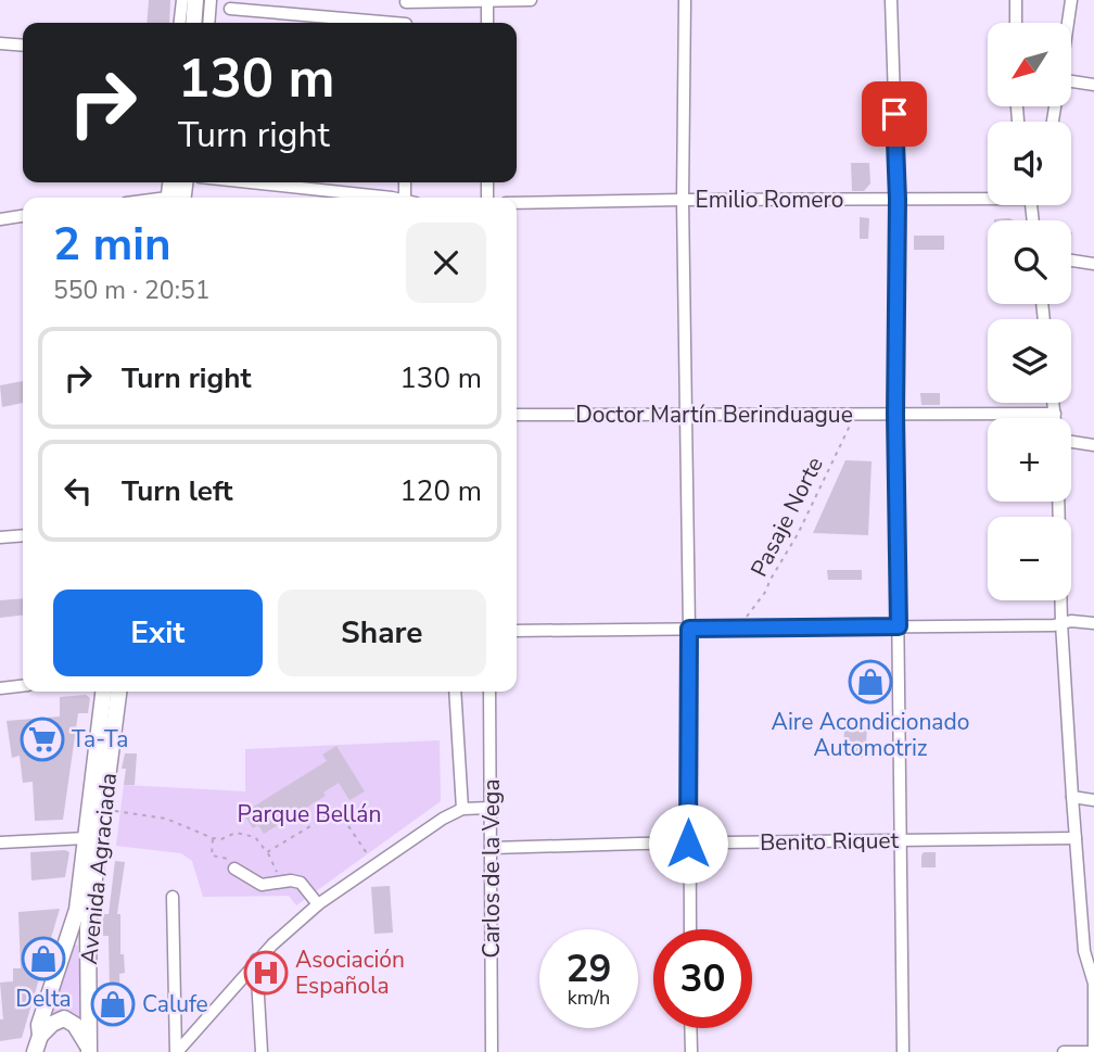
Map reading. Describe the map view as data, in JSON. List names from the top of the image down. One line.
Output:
{"streets":{"main road":["Avenida Agraciada"],"street":["Emilio Romero","Doctor Martín Berinduague","Benito Riquet","Carlos de la Vega"],"path":["Pasaje Norte"]},"crossings":[["Doctor Martín Berinduague","Pasaje Norte"],["Benito Riquet","Carlos de la Vega"]],"parks":["Parque Bellán"],"places":{"shop":["Aire Acondicionado Automotriz","Delta","Calufe"],"supermarket":["Ta-Ta"],"hospital":["Asociación Española"]},"north":"bottom left","page":{"map_buttons":["+","−"],"turn":["130 m","Turn right"],"heading":["2 min","550 m · 20:51"],"list":[{"name":"Turn right","value":"130 m"},{"name":"Turn left","value":"120 m"}],"buttons":["Exit","Share"],"speed":"29 km/h","limit":"30"}}
